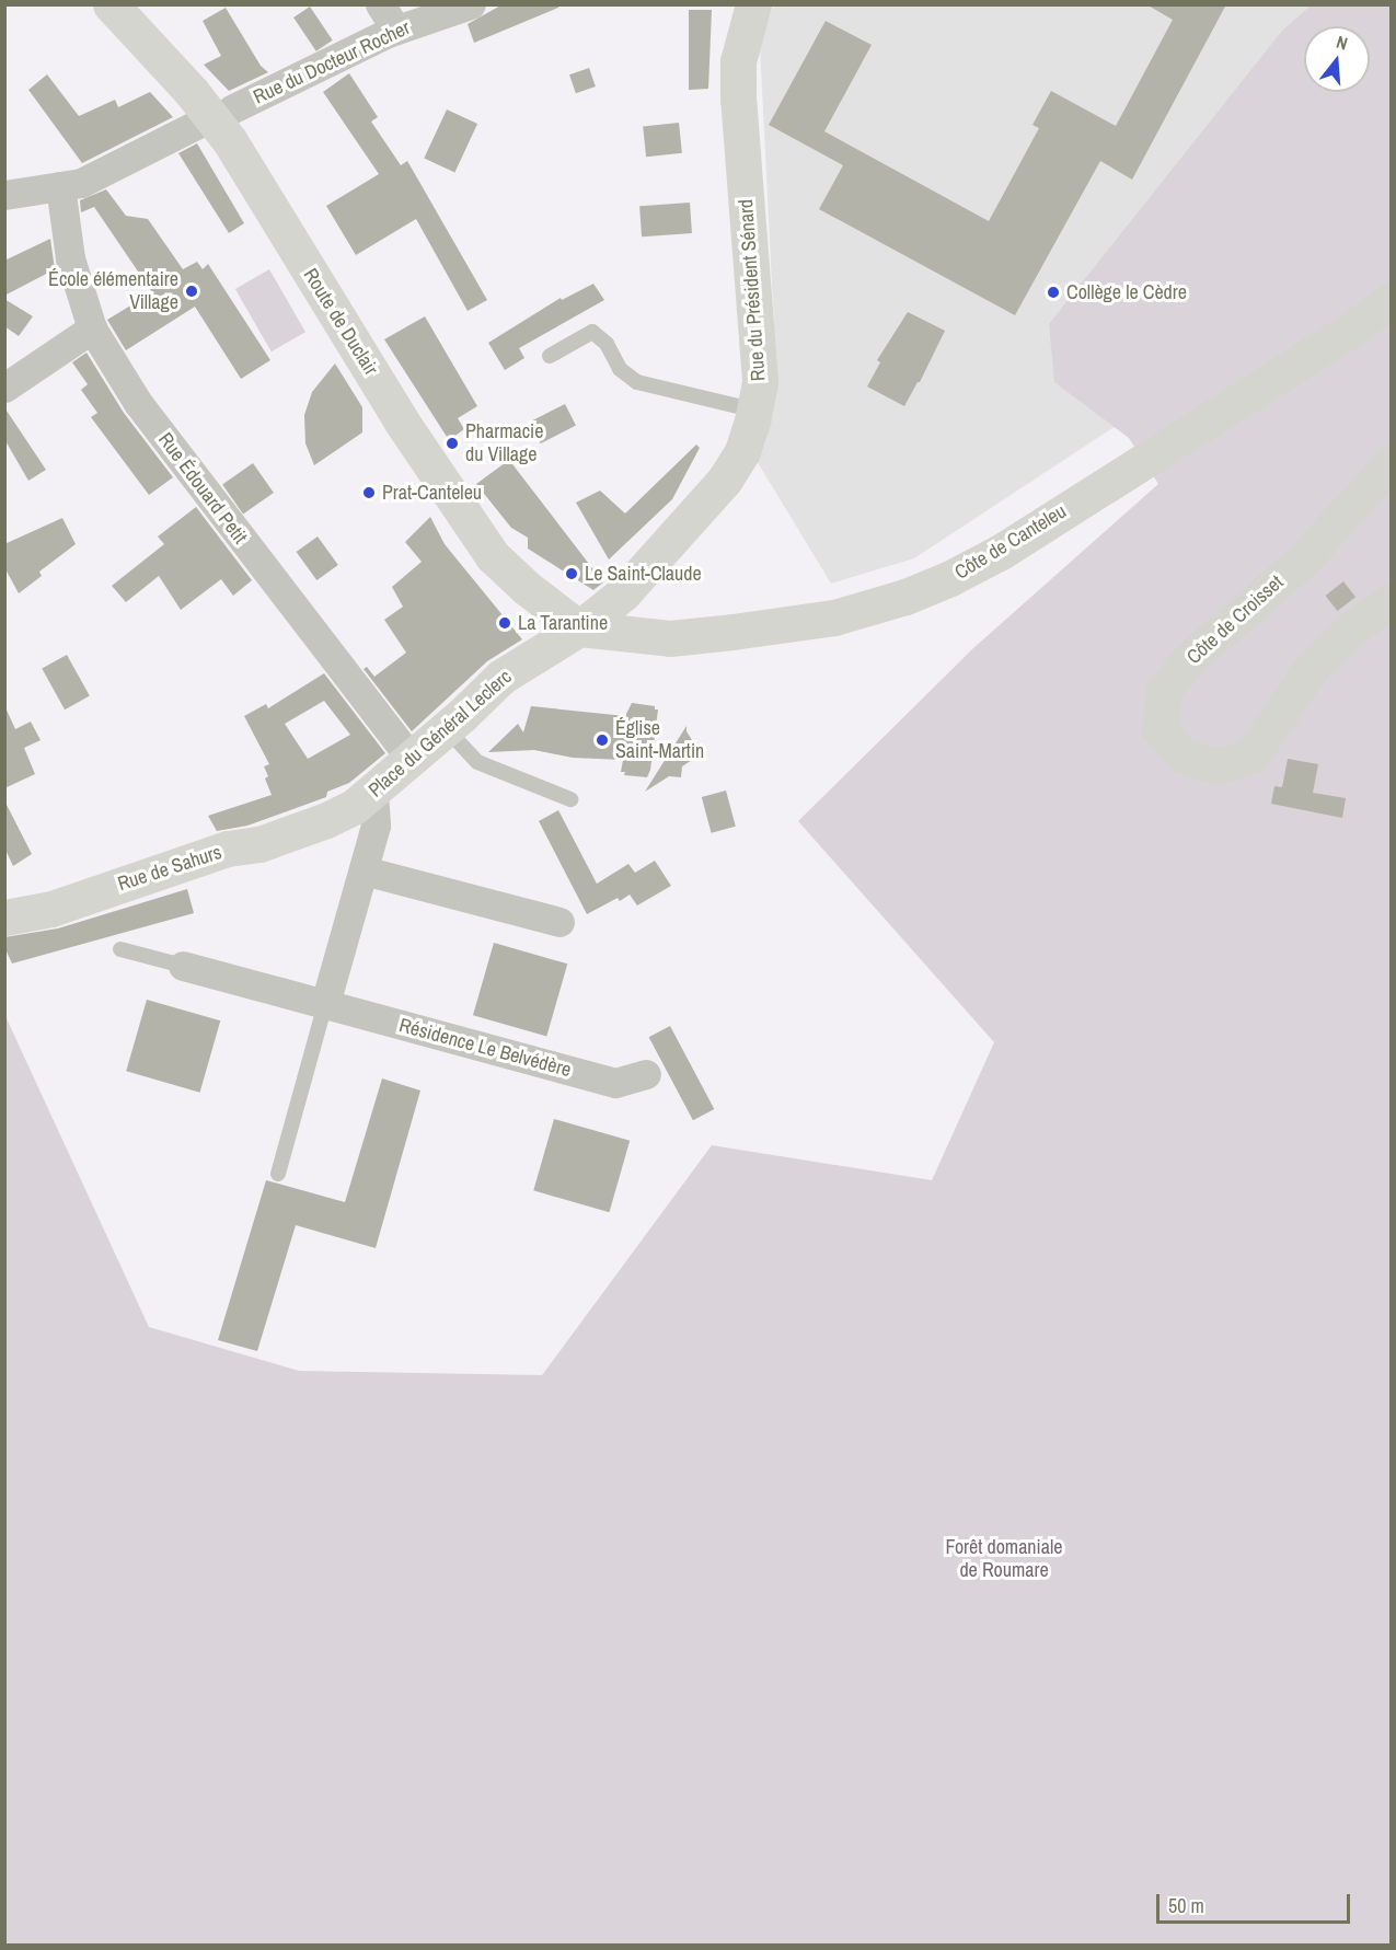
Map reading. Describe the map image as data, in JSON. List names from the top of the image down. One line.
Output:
{"streets":{"street":["Rue du Docteur Rocher","Rue du Président Sénard","Route de Duclair","Rue Édouard Petit","Côte de Canteleu","Côte de Croisset","Place du Général Leclerc","Rue de Sahurs","Résidence Le Belvédère"]},"crossings":[["Rue du Docteur Rocher","Route de Duclair"],["Rue du Docteur Rocher","Rue Édouard Petit"],["Rue du Président Sénard","Route de Duclair"],["Rue du Président Sénard","Côte de Canteleu"],["Rue du Président Sénard","Place du Général Leclerc"],["Route de Duclair","Côte de Canteleu"],["Route de Duclair","Place du Général Leclerc"],["Rue Édouard Petit","Place du Général Leclerc"],["Côte de Canteleu","Place du Général Leclerc"],["Place du Général Leclerc","Rue de Sahurs"]],"parks":["Forêt domaniale de Roumare"],"places":["École élémentaire Village","Collège le Cèdre","Pharmacie du Village","Prat-Canteleu","Le Saint-Claude","La Tarantine","Église Saint-Martin"],"scale_bar":"50 m","north":"top"}
